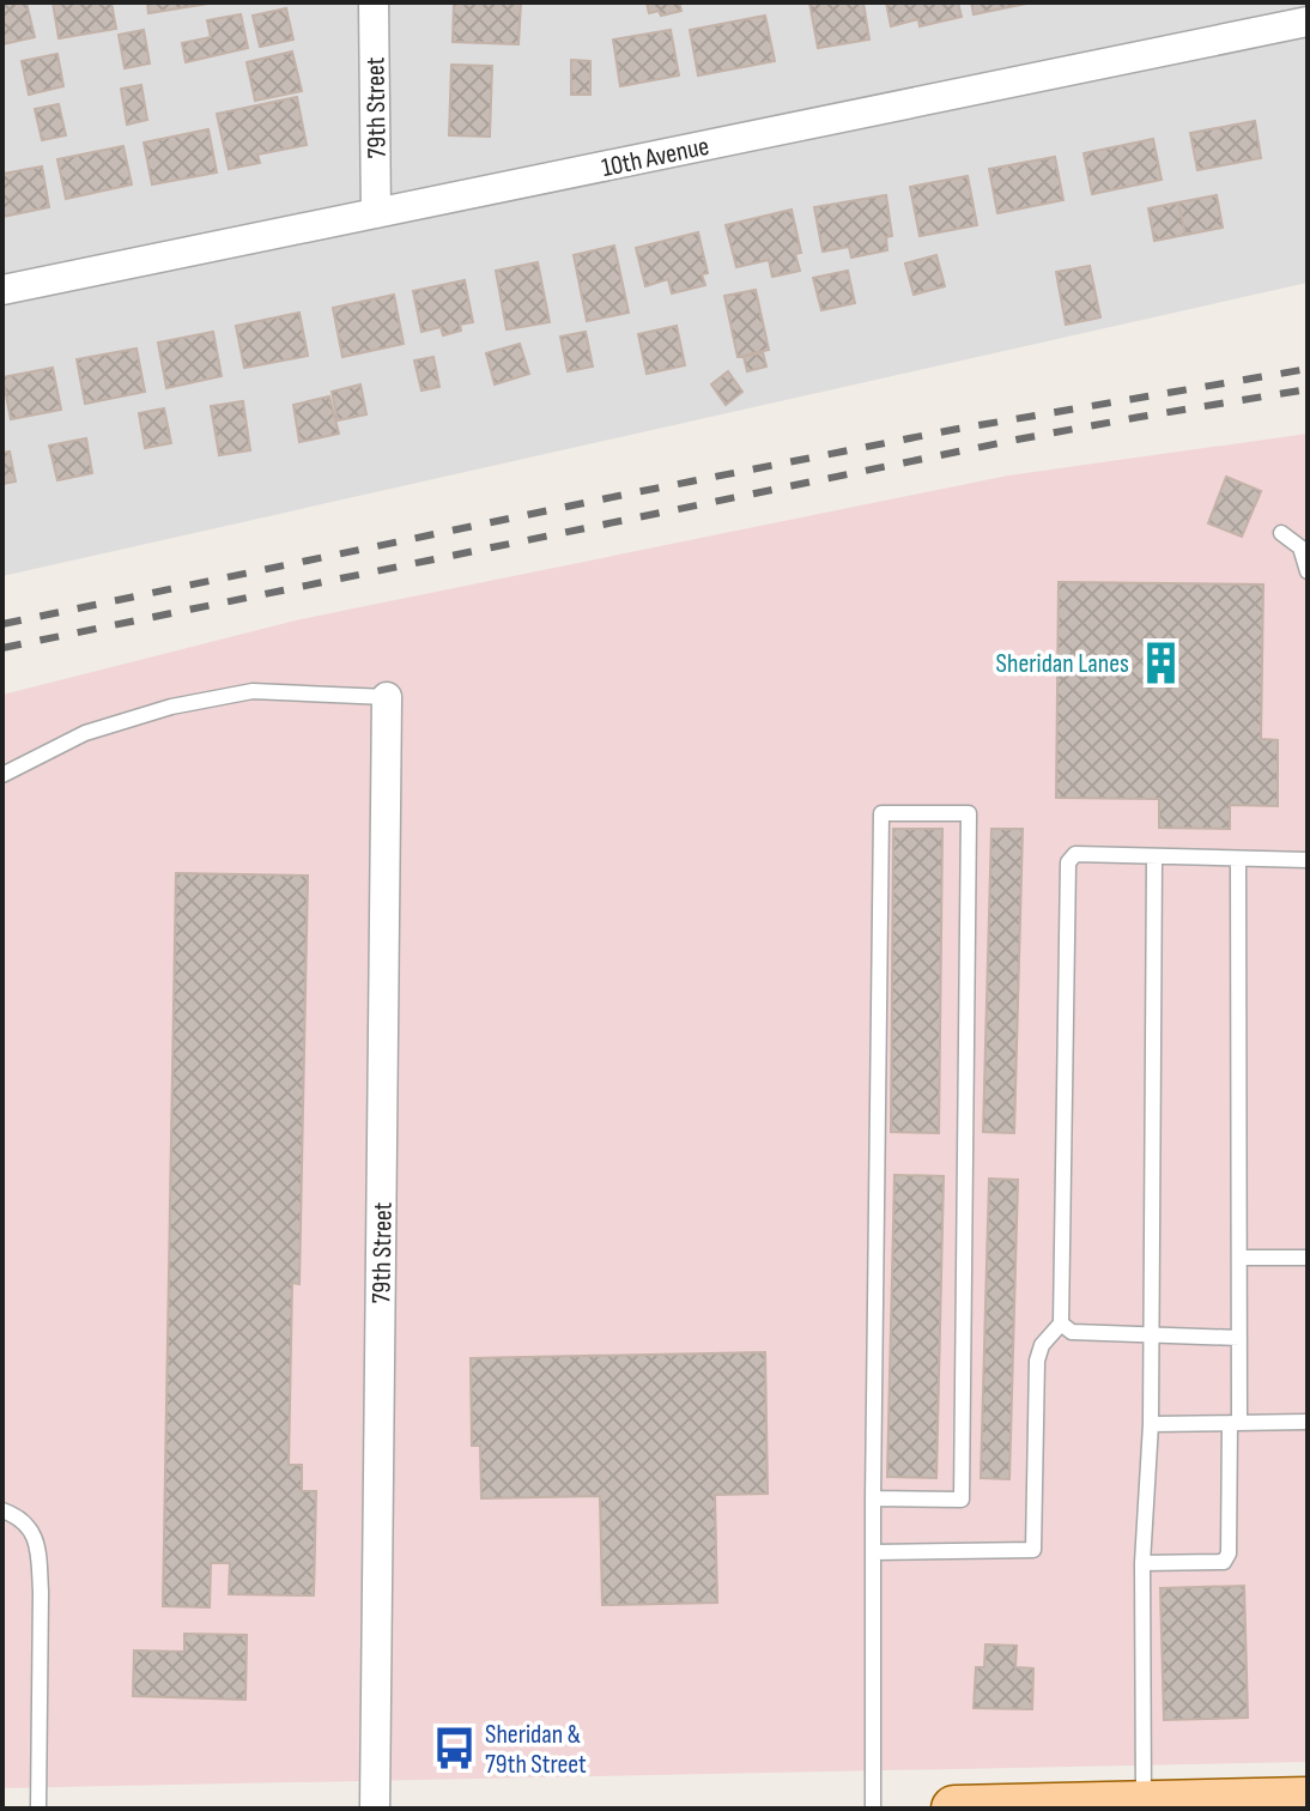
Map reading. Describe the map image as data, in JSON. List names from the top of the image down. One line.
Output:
{"streets":{"street":["79th Street","10th Avenue"]},"crossings":[["79th Street","10th Avenue"]],"places":{"building":["Sheridan Lanes"],"bus stop":["Sheridan & 79th Street"]}}
